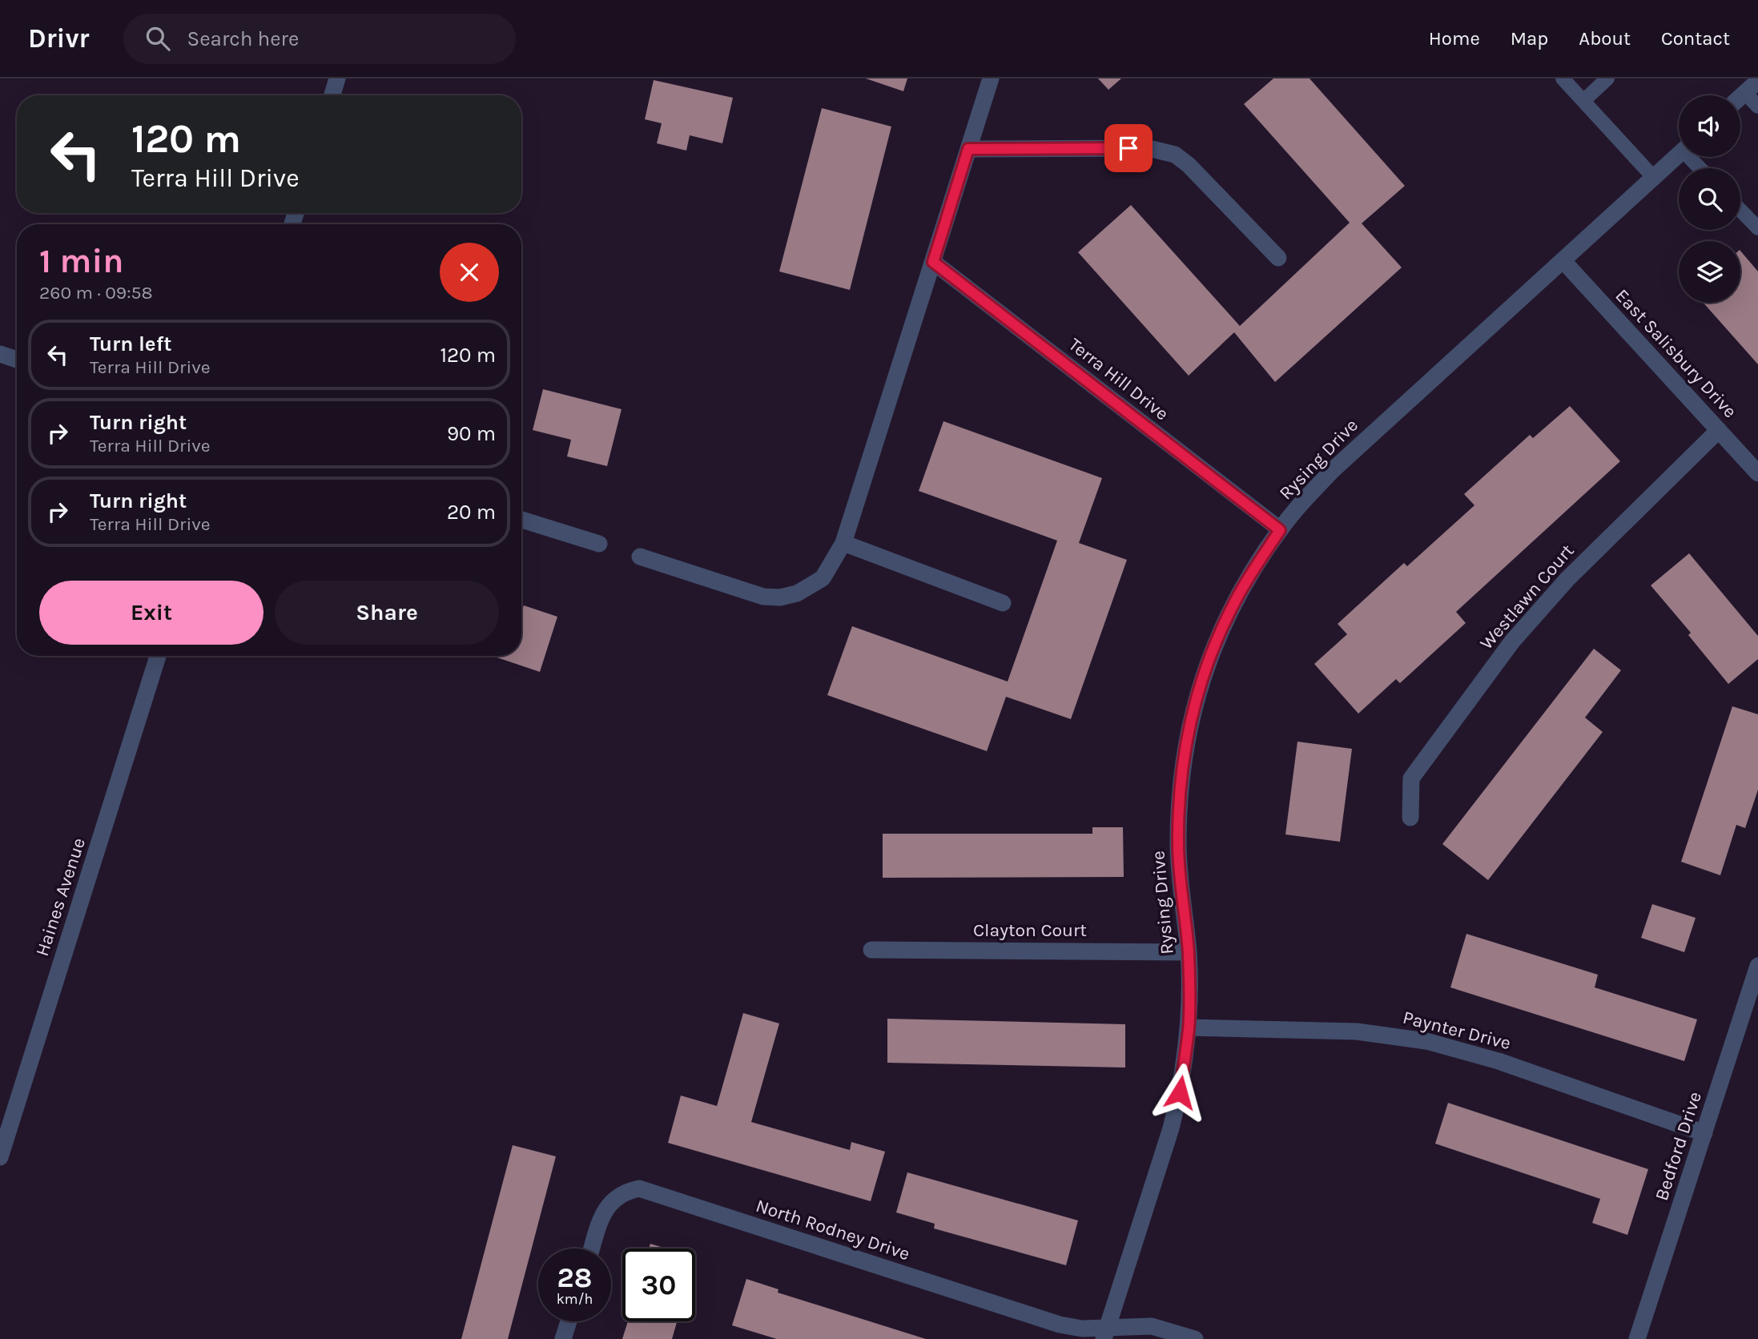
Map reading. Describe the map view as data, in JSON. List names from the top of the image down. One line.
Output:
{"streets":{"street":["East Salisbury Drive","Terra Hill Drive","Rysing Drive","Westlawn Court","Haines Avenue","Clayton Court","Paynter Drive","Bedford Drive","North Rodney Drive"]},"crossings":[["East Salisbury Drive","Rysing Drive"],["East Salisbury Drive","Westlawn Court"],["Terra Hill Drive","Rysing Drive"],["Rysing Drive","Clayton Court"],["Rysing Drive","Paynter Drive"],["Rysing Drive","North Rodney Drive"],["Paynter Drive","Bedford Drive"]],"page":{"header":"Drivr","search":"Search here","nav":["Home","Map","About","Contact"],"turn":["120 m","Terra Hill Drive"],"heading":["1 min","260 m · 09:58"],"list":[{"name":"Turn left","note":"Terra Hill Drive","value":"120 m"},{"name":"Turn right","note":"Terra Hill Drive","value":"90 m"},{"name":"Turn right","note":"Terra Hill Drive","value":"20 m"}],"buttons":["Exit","Share"],"speed":"28 km/h","limit":"30"}}
